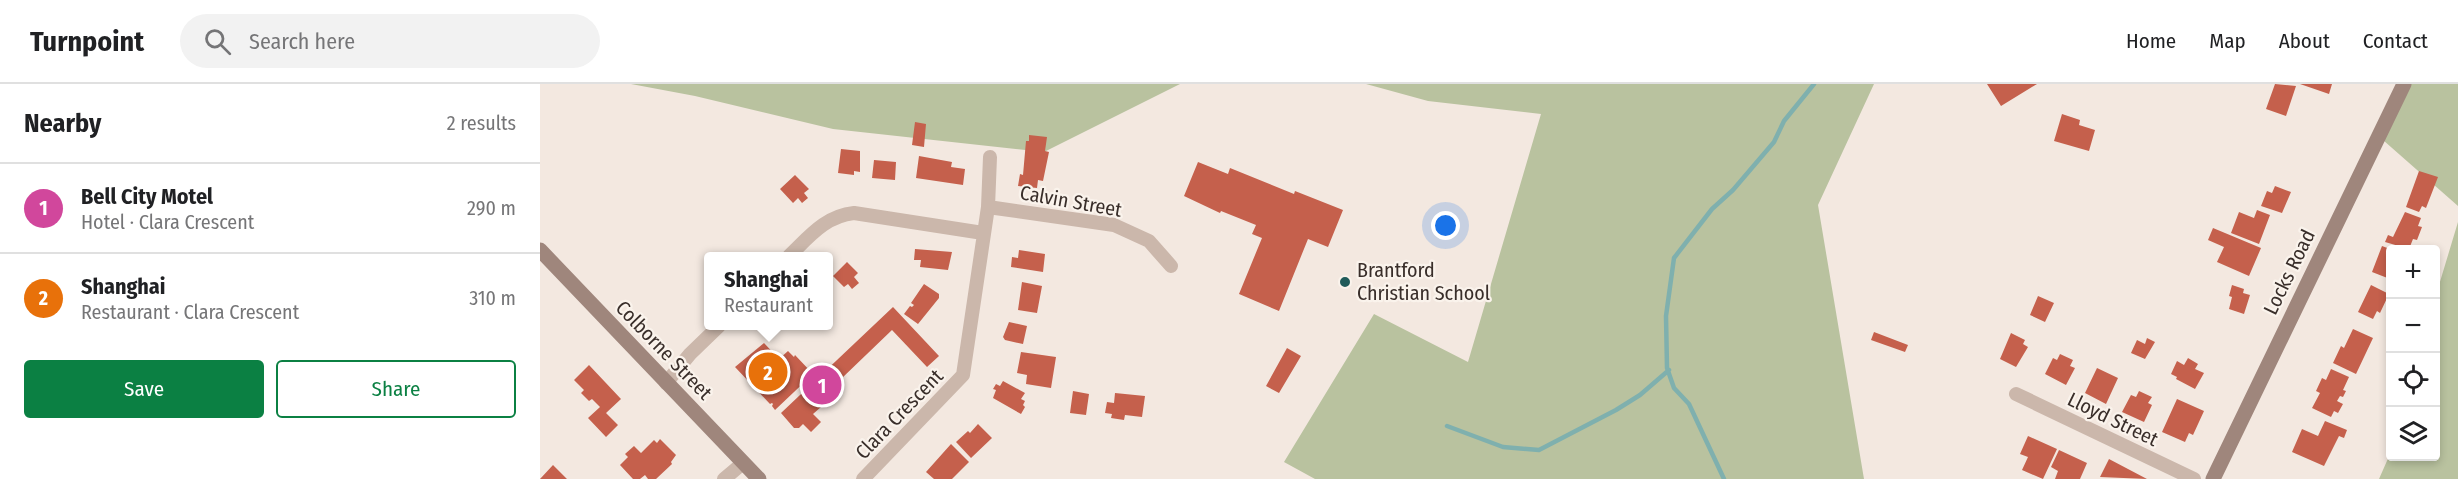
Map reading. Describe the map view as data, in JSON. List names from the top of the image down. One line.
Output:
{"streets":{"street":["Calvin Street","Locks Road","Colborne Street","Clara Crescent","Lloyd Street"]},"crossings":[["Calvin Street","Clara Crescent"]],"places":["Brantford Christian School"],"page":{"header":"Turnpoint","search":"Search here","nav":["Home","Map","About","Contact"],"heading":["Nearby","2 results"],"list":[{"mark":"1","name":"Bell City Motel","note":"Hotel · Clara Crescent","value":"290 m"},{"mark":"2","name":"Shanghai","note":"Restaurant · Clara Crescent","value":"310 m"}],"map_buttons":["+","−"],"popup":["Shanghai","Restaurant"],"buttons":["Save","Share"],"pins":["2","1"]}}
